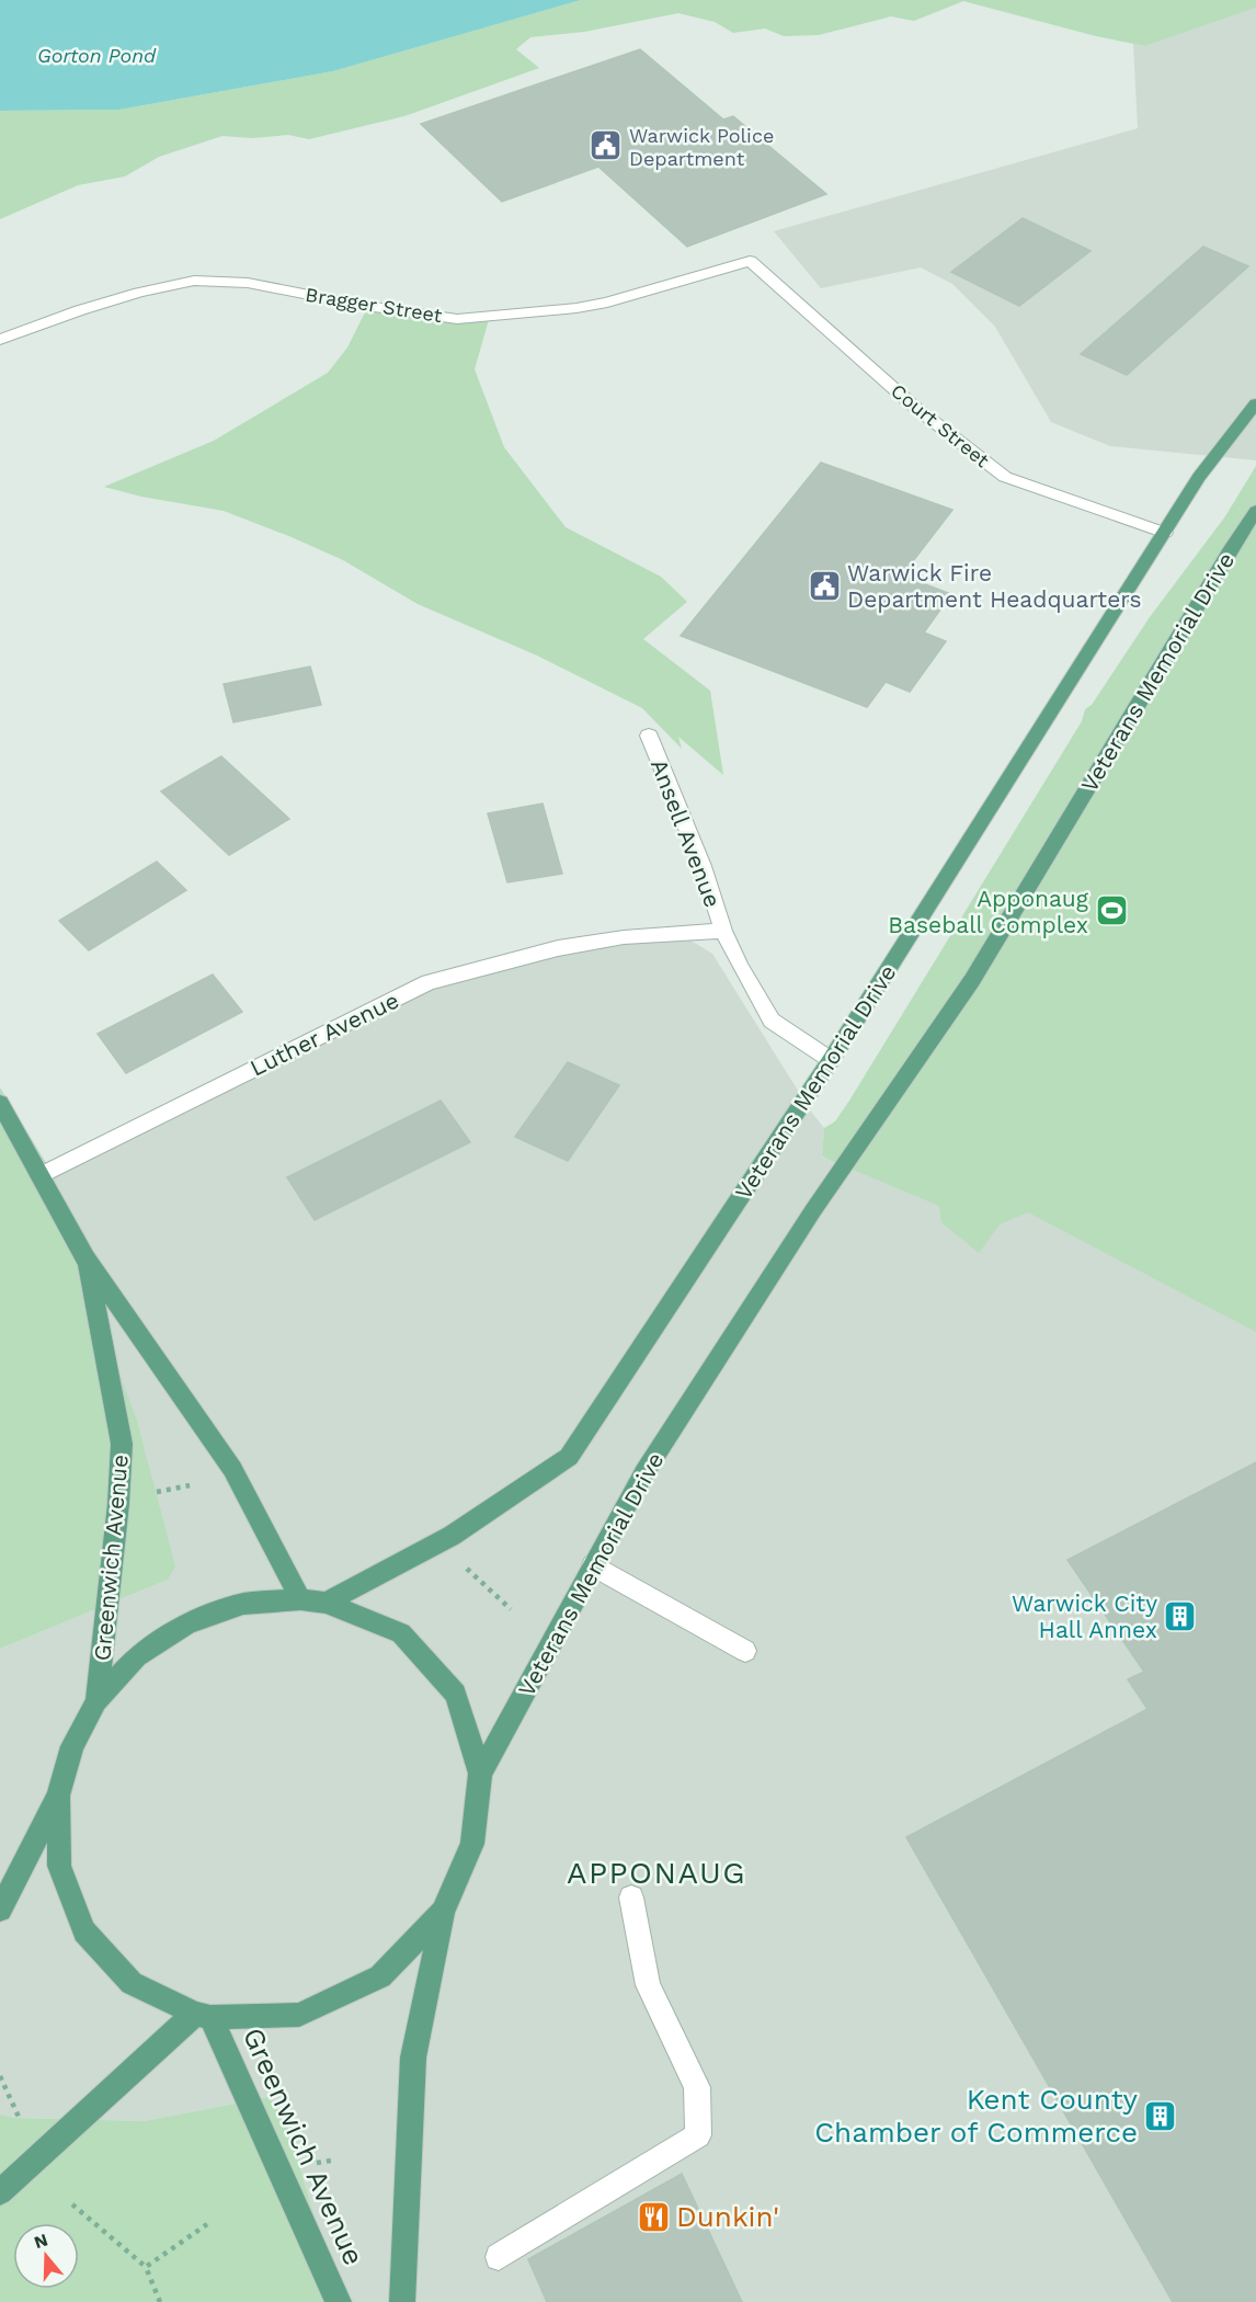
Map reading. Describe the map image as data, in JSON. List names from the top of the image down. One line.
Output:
{"streets":{"main road":["Veterans Memorial Drive","Greenwich Avenue"],"street":["Bragger Street","Court Street","Ansell Avenue","Luther Avenue"]},"crossings":[["Bragger Street","Court Street"],["Court Street","Veterans Memorial Drive"],["Veterans Memorial Drive","Ansell Avenue"],["Ansell Avenue","Luther Avenue"],["Luther Avenue","Greenwich Avenue"]],"districts":["APPONAUG"],"water":["Gorton Pond"],"places":{"public building":["Warwick Police Department","Warwick Fire Department Headquarters"],"sports":["Apponaug Baseball Complex"],"building":["Warwick City Hall Annex","Kent County Chamber of Commerce"],"restaurant":["Dunkin'"]},"north":"top"}
